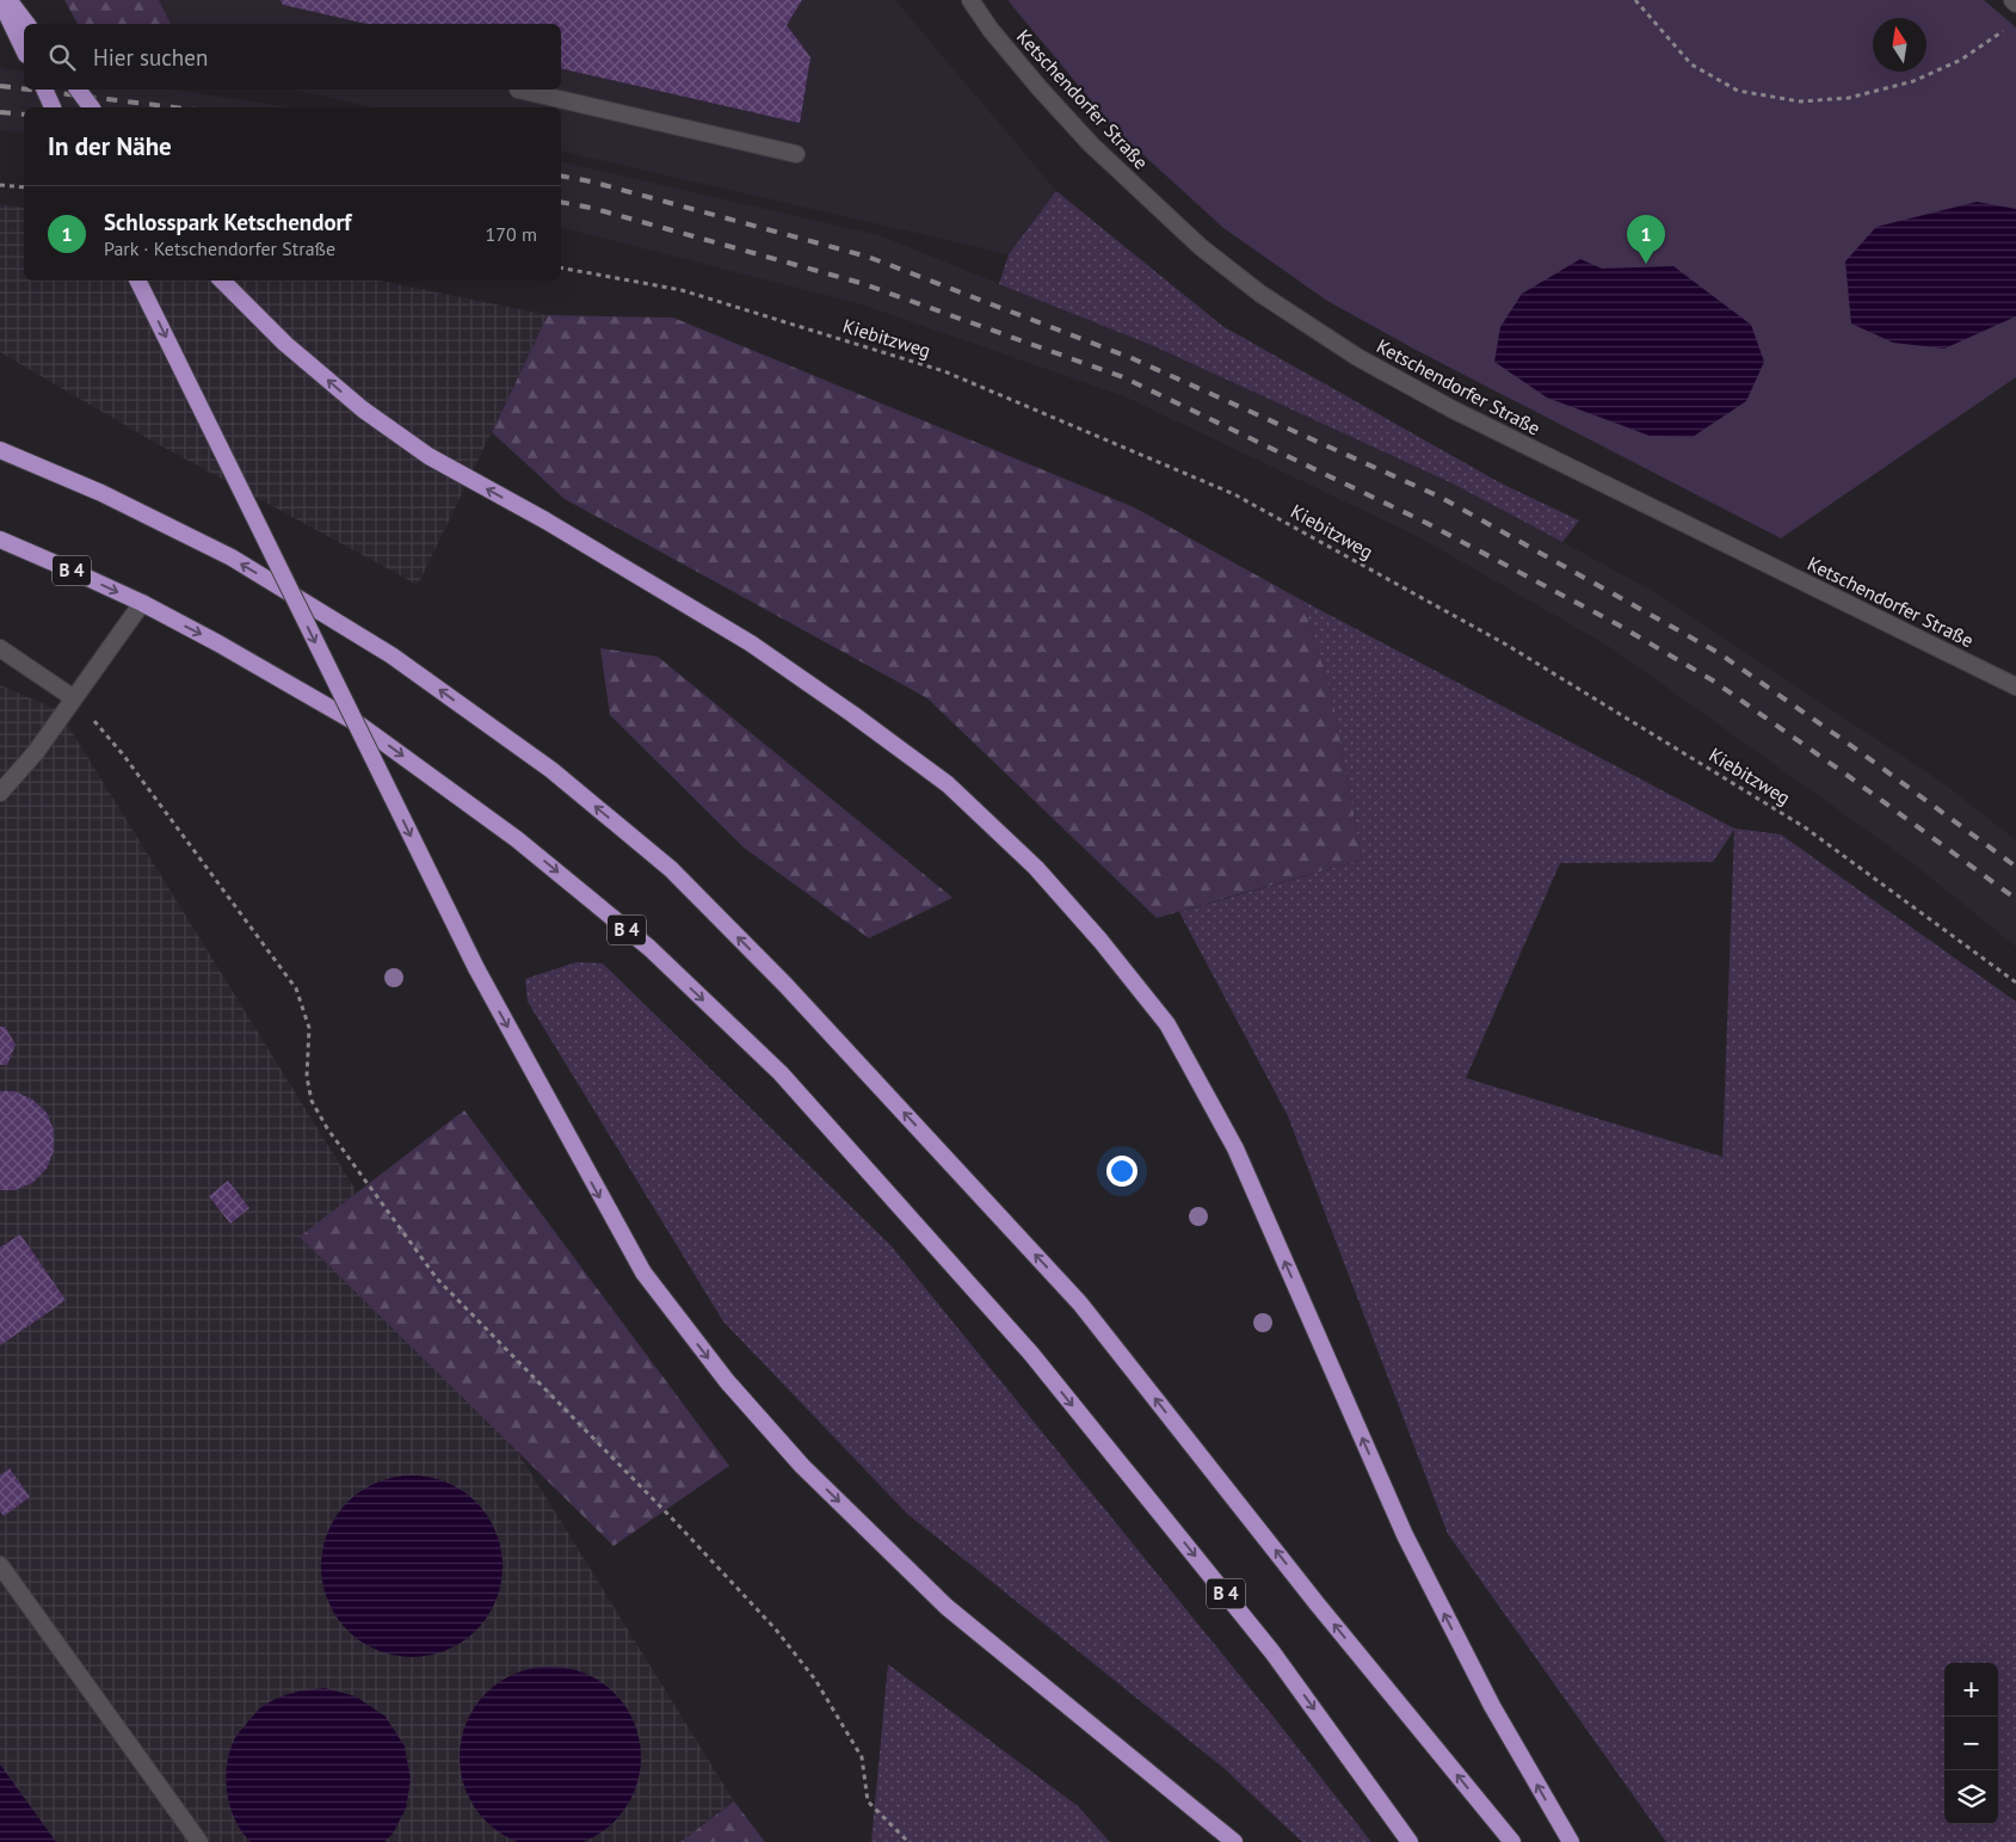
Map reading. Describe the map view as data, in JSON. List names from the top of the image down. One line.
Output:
{"streets":{"highway":["B 4"],"street":["Ketschendorfer Straße"],"path":["Kiebitzweg"]},"north":"top","page":{"search":"Hier suchen","heading":"In der Nähe","list":[{"mark":"1","name":"Schlosspark Ketschendorf","note":"Park · Ketschendorfer Straße","value":"170 m"}],"pins":"1","map_buttons":["+","−"]}}
